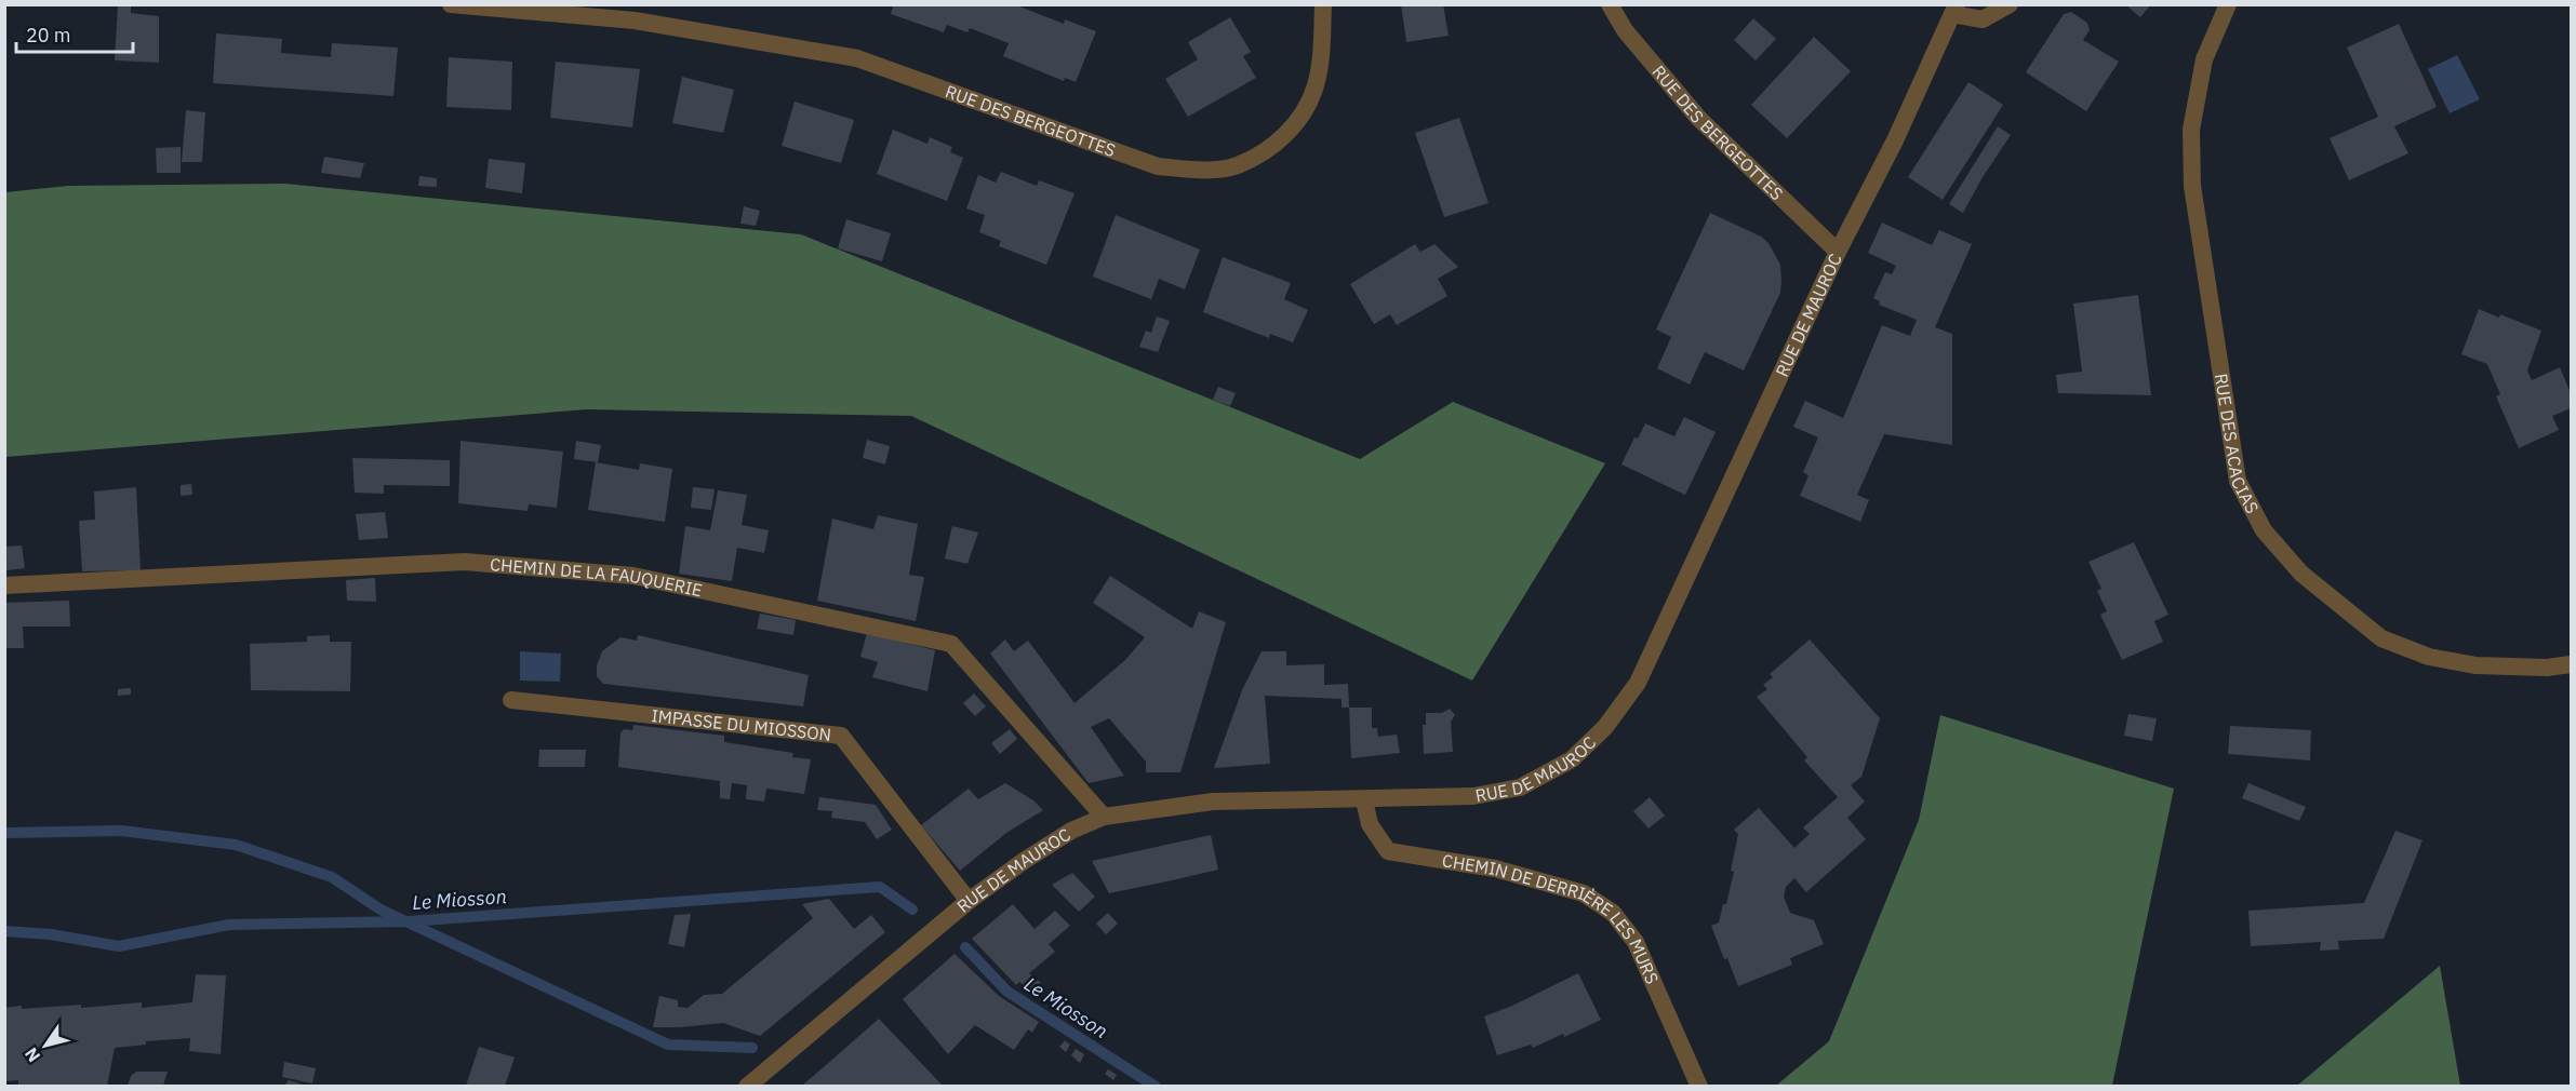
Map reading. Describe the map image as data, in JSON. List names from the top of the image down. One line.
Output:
{"streets":{"street":["RUE DES BERGEOTTES","RUE DE MAUROC","RUE DES ACACIAS","CHEMIN DE LA FAUQUERIE","IMPASSE DU MIOSSON","CHEMIN DE DERRIÈRE LES MURS"]},"crossings":[["RUE DES BERGEOTTES","RUE DE MAUROC"],["RUE DE MAUROC","CHEMIN DE LA FAUQUERIE"],["RUE DE MAUROC","IMPASSE DU MIOSSON"],["RUE DE MAUROC","CHEMIN DE DERRIÈRE LES MURS"]],"water":["Le Miosson"],"scale_bar":"20 m","north":"bottom left"}
